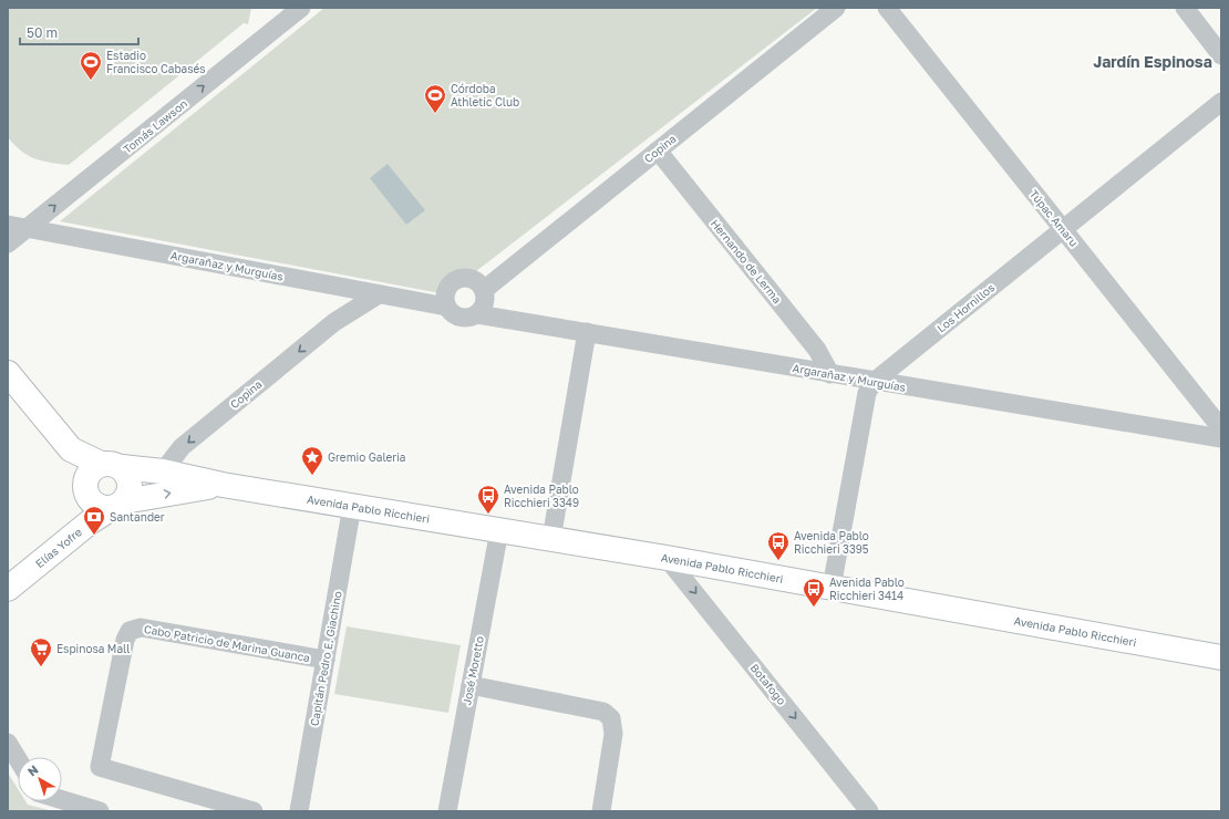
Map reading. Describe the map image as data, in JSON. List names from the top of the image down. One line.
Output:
{"streets":{"main road":["Avenida Pablo Ricchieri","Elías Yofre"],"street":["Tomás Lawson","Copina","Túpac Amaru","Hernando de Lerma","Argarañaz y Murguías","Los Hornillos","Cabo Patricio de Marina Guanca","Capitán Pedro E. Giachino","José Moretto","Botafogo"]},"crossings":[["Tomás Lawson","Argarañaz y Murguías"],["Copina","Hernando de Lerma"],["Copina","Argarañaz y Murguías"],["Copina","Avenida Pablo Ricchieri"],["Túpac Amaru","Los Hornillos"],["Hernando de Lerma","Argarañaz y Murguías"],["Argarañaz y Murguías","Los Hornillos"],["Los Hornillos","Avenida Pablo Ricchieri"],["Avenida Pablo Ricchieri","Elías Yofre"],["Avenida Pablo Ricchieri","Capitán Pedro E. Giachino"],["Avenida Pablo Ricchieri","José Moretto"],["Avenida Pablo Ricchieri","Botafogo"],["Cabo Patricio de Marina Guanca","Capitán Pedro E. Giachino"]],"one_way":["Tomás Lawson","Botafogo"],"districts":["Jardín Espinosa"],"places":{"sports":["Estadio Francisco Cabasés","Córdoba Athletic Club"],"place":["Gremio Galeria"],"bus stop":["Avenida Pablo Ricchieri 3349","Avenida Pablo Ricchieri 3395","Avenida Pablo Ricchieri 3414"],"bank":["Santander"],"supermarket":["Espinosa Mall"]},"scale_bar":"50 m","north":"top left"}
